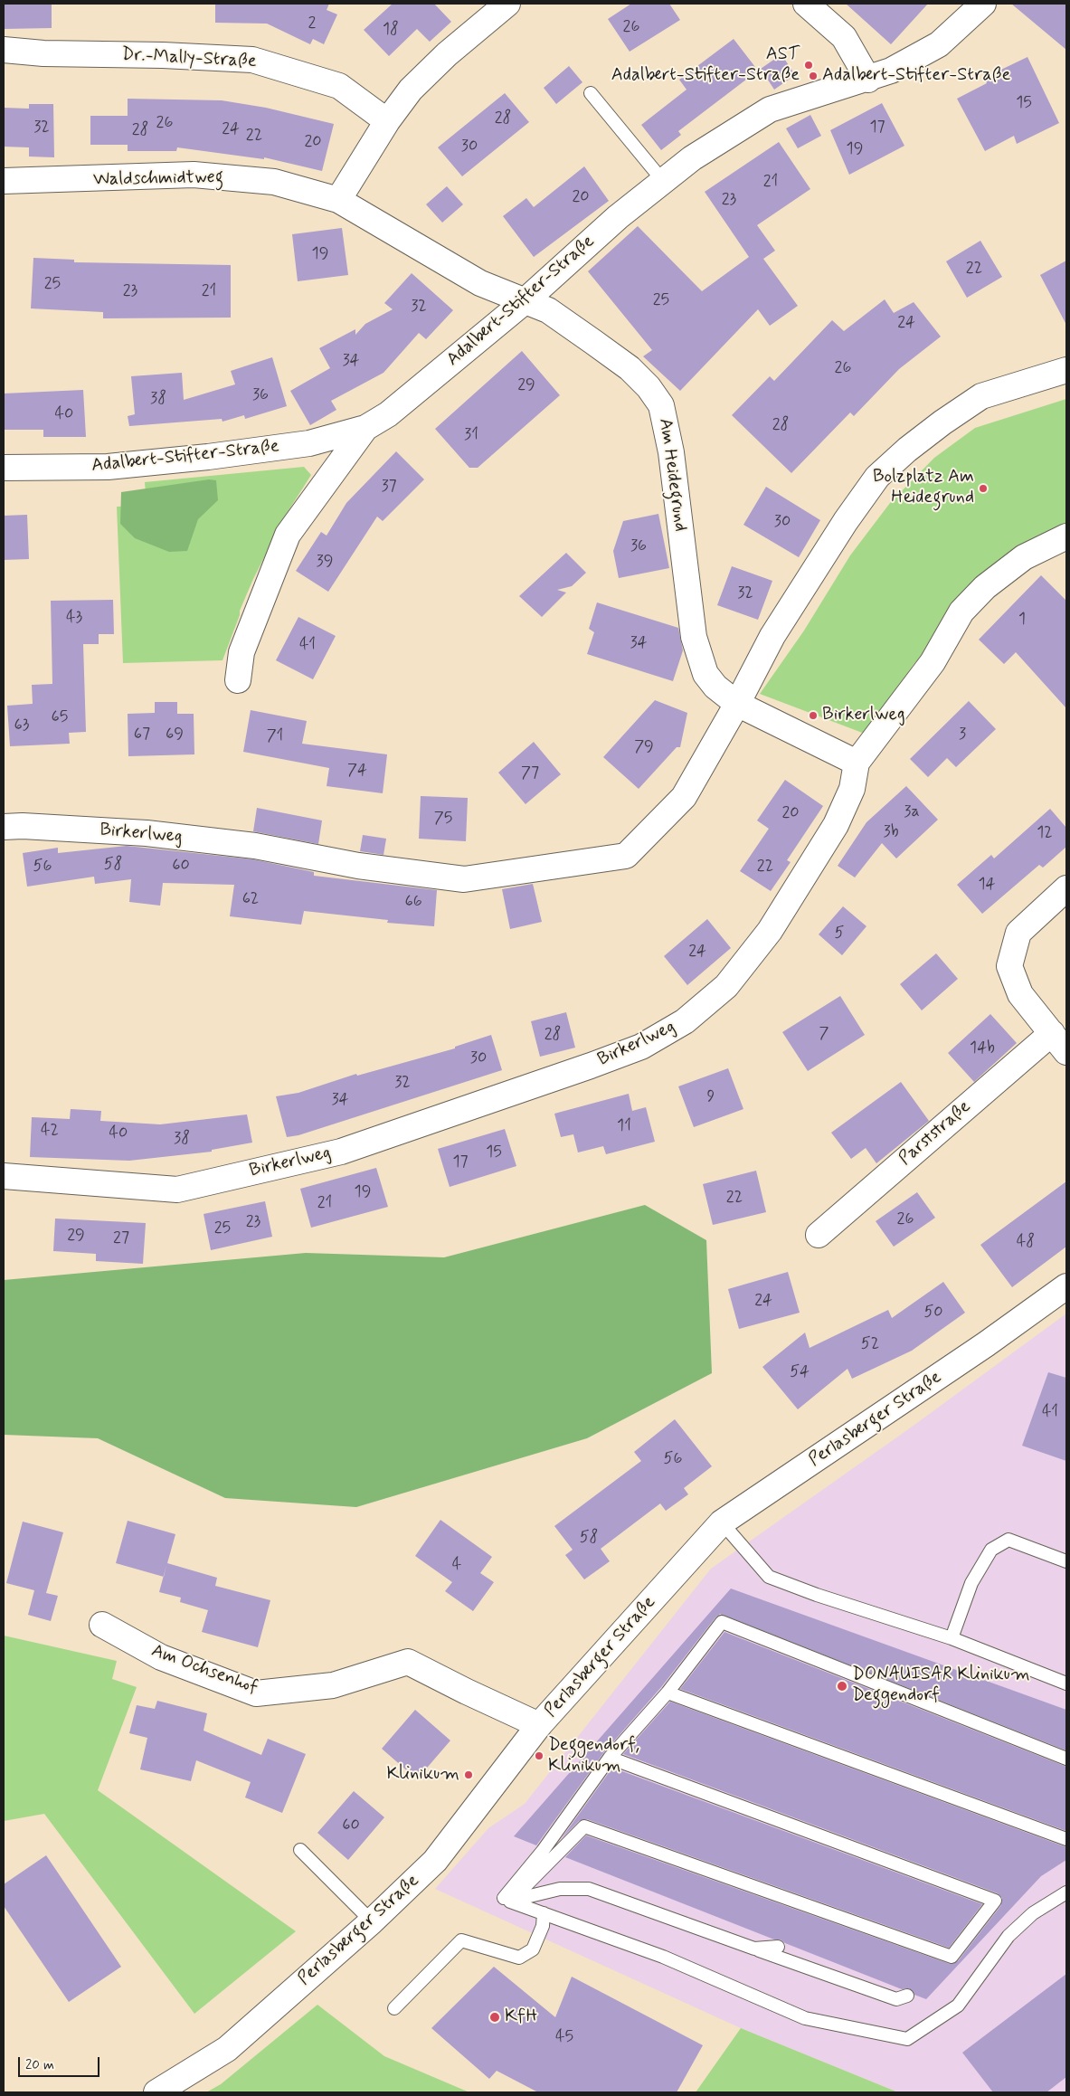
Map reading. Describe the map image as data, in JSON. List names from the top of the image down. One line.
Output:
{"streets":{"street":["Dr.-Mally-Straße","Waldschmidtweg","Adalbert-Stifter-Straße","Am Heidegrund","Birkerlweg","Parststraße","Perlasberger Straße","Am Ochsenhof"]},"crossings":[["Waldschmidtweg","Adalbert-Stifter-Straße"],["Waldschmidtweg","Am Heidegrund"],["Adalbert-Stifter-Straße","Am Heidegrund"],["Am Heidegrund","Birkerlweg"],["Perlasberger Straße","Am Ochsenhof"]],"places":["AST Adalbert-Stifter-Straße","Adalbert-Stifter-Straße","Bolzplatz Am Heidegrund","Birkerlweg","DONAUISAR Klinikum Deggendorf","Deggendorf, Klinikum","Klinikum","KfH"],"house_numbers":["2","26","18","15","28","26","32","17","24","28","22","20","30","19","21","20","23","19","22","25","23","21","25","32","24","34","26","29","36","38","40","28","31","37","30","36","39","32","43","1","34","41","65","63","67","69","3","71","79","74","77","3a","20","75","3b","12","58","60","56","22","14","62","66","5","24","7","28","14b","30","32","9","34","11","42","40","38","15","17","19","22","21","26","23","25","29","27","48","24","50","52","54","41","56","58","4","60","45"],"scale_bar":"20 m"}
